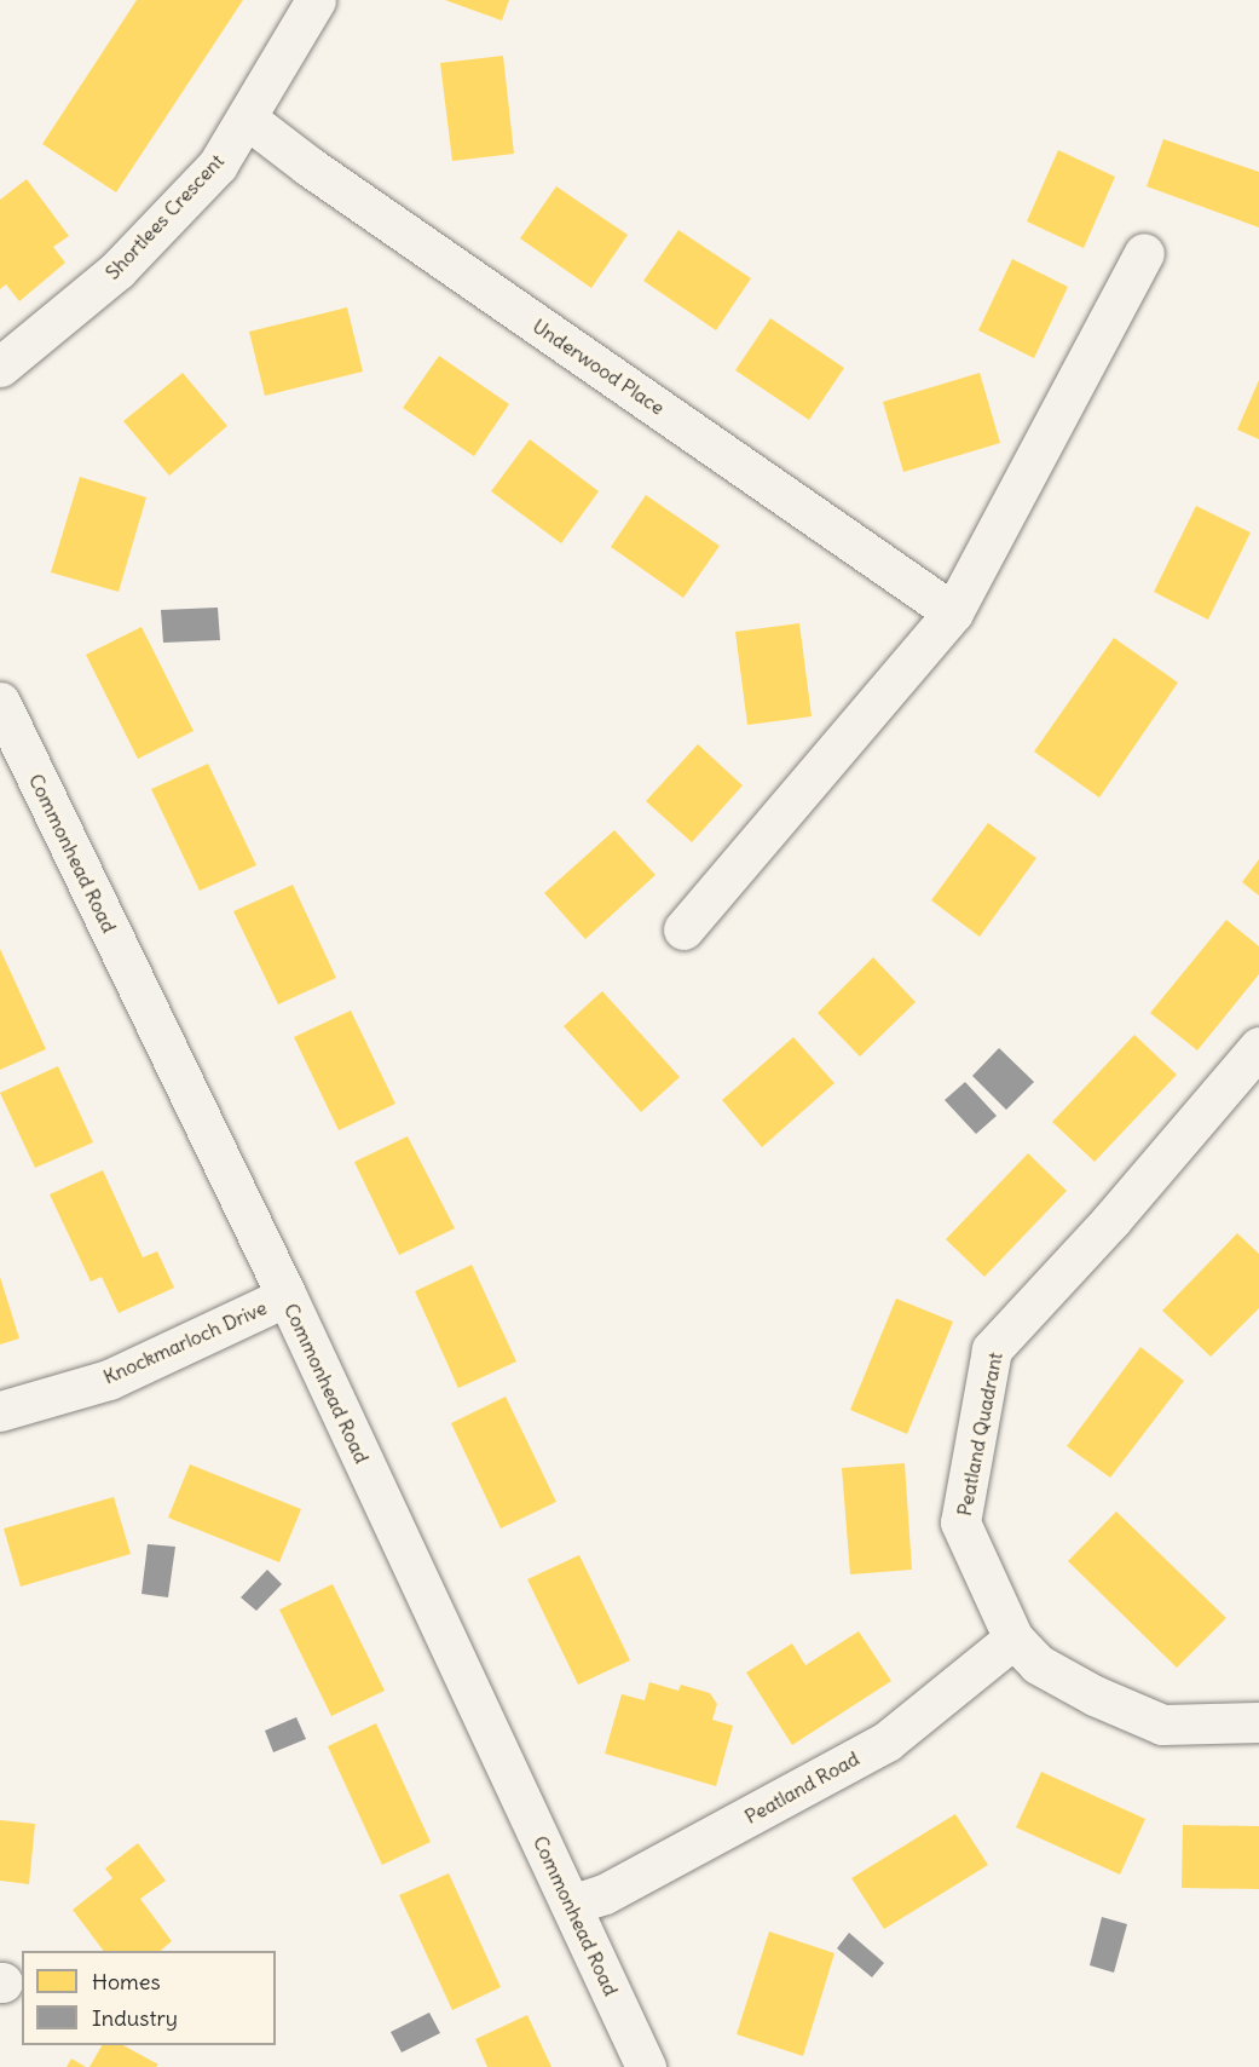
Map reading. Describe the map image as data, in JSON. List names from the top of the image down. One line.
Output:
{"streets":{"street":["Shortlees Crescent","Underwood Place","Commonhead Road","Knockmarloch Drive","Peatland Quadrant","Peatland Road"]},"crossings":[["Shortlees Crescent","Underwood Place"],["Commonhead Road","Knockmarloch Drive"],["Commonhead Road","Peatland Road"],["Peatland Quadrant","Peatland Road"]],"legend":["Homes","Industry"]}
